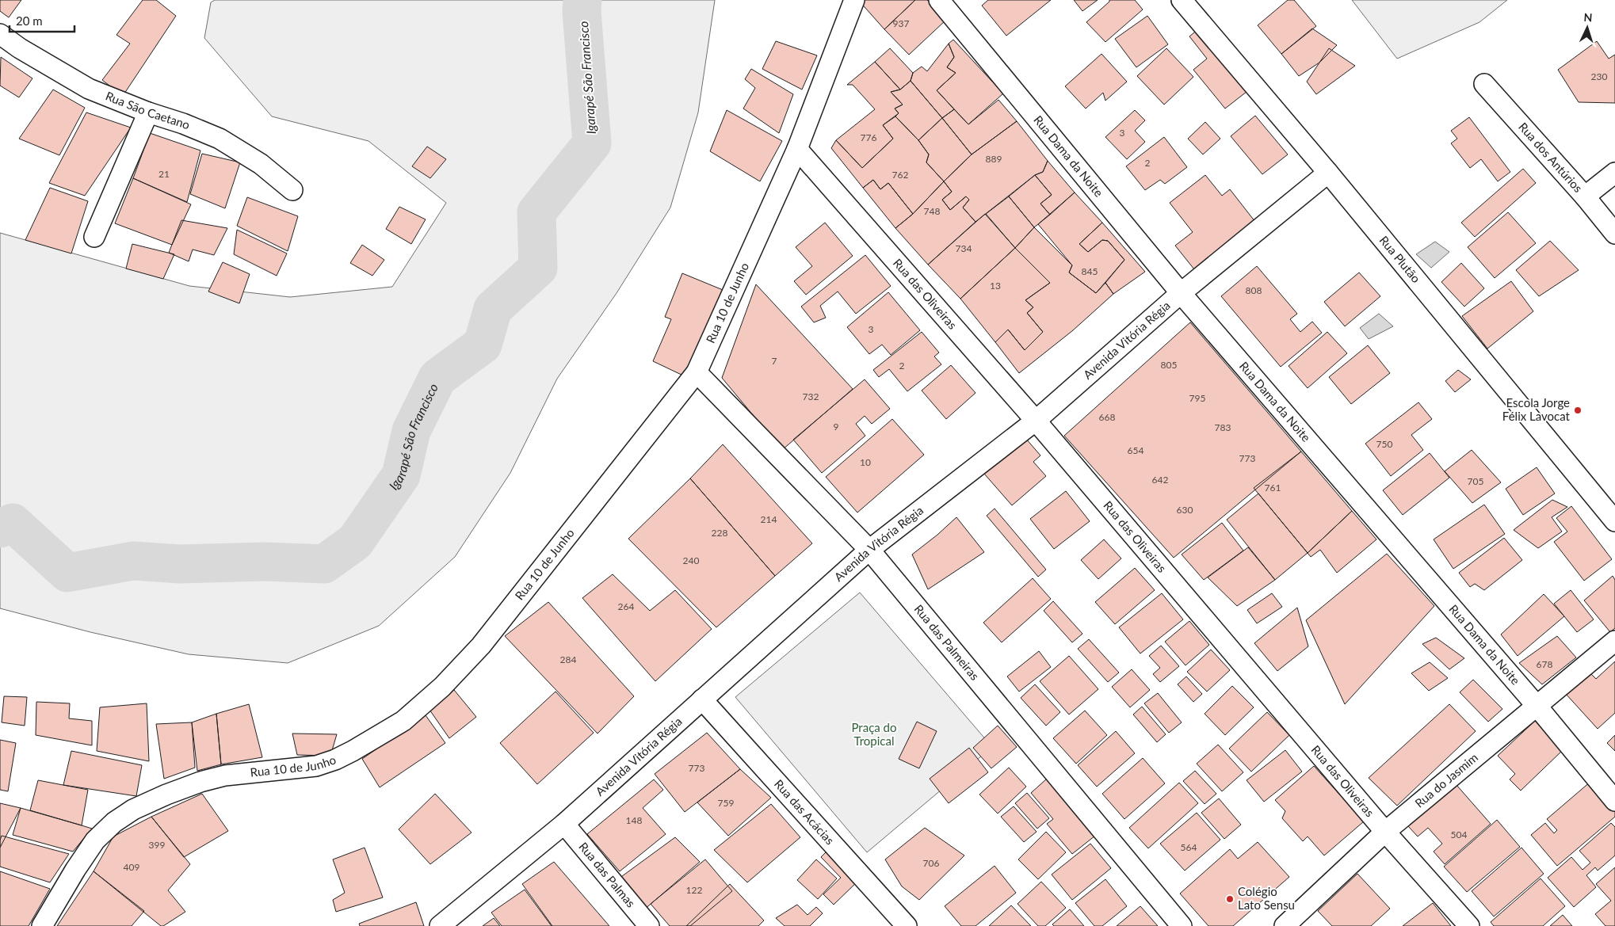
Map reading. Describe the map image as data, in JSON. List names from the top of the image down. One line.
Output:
{"streets":{"street":["Rua São Caetano","Rua Dama da Noite","Rua dos Antúrios","Rua Plutão","Rua das Oliveiras","Rua 10 de Junho","Avenida Vitória Régia","Rua das Palmeiras","Rua do Jasmim","Rua das Acácias","Rua das Palmas"]},"crossings":[["Rua Dama da Noite","Avenida Vitória Régia"],["Rua Dama da Noite","Rua do Jasmim"],["Rua Plutão","Avenida Vitória Régia"],["Rua das Oliveiras","Rua 10 de Junho"],["Rua das Oliveiras","Avenida Vitória Régia"],["Rua das Oliveiras","Rua do Jasmim"],["Rua 10 de Junho","Rua das Palmeiras"],["Avenida Vitória Régia","Rua das Palmeiras"],["Avenida Vitória Régia","Rua das Acácias"],["Avenida Vitória Régia","Rua das Palmas"]],"water":["Igarapé São Francisco"],"parks":["Praça do Tropical"],"places":["Escola Jorge Félix Lavocat","Colégio Lato Sensu"],"house_numbers":["937","230","3","776","889","2","21","762","748","734","845","13","808","3","7","805","2","732","795","668","9","783","750","654","773","10","642","705","761","630","214","228","240","264","284","678","773","759","148","504","399","564","706","409","122"],"scale_bar":"20 m","north":"top"}
